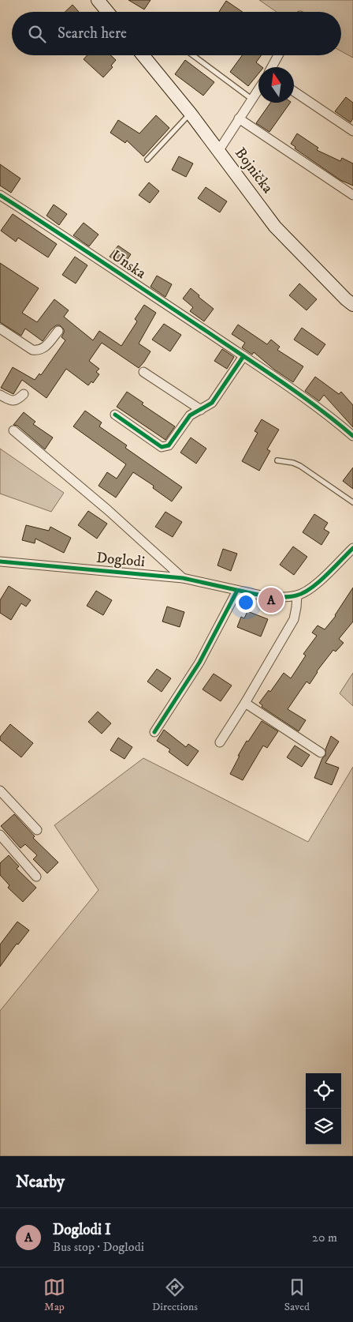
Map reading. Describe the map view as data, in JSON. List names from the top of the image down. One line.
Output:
{"streets":{"main road":["Bojnička"],"street":["Unska","Doglodi"]},"north":"top","page":{"search":"Search here","pins":"A","heading":"Nearby","list":[{"mark":"A","name":"Doglodi I","note":"Bus stop · Doglodi","value":"20 m"}],"nav":["Map","Directions","Saved"]}}
